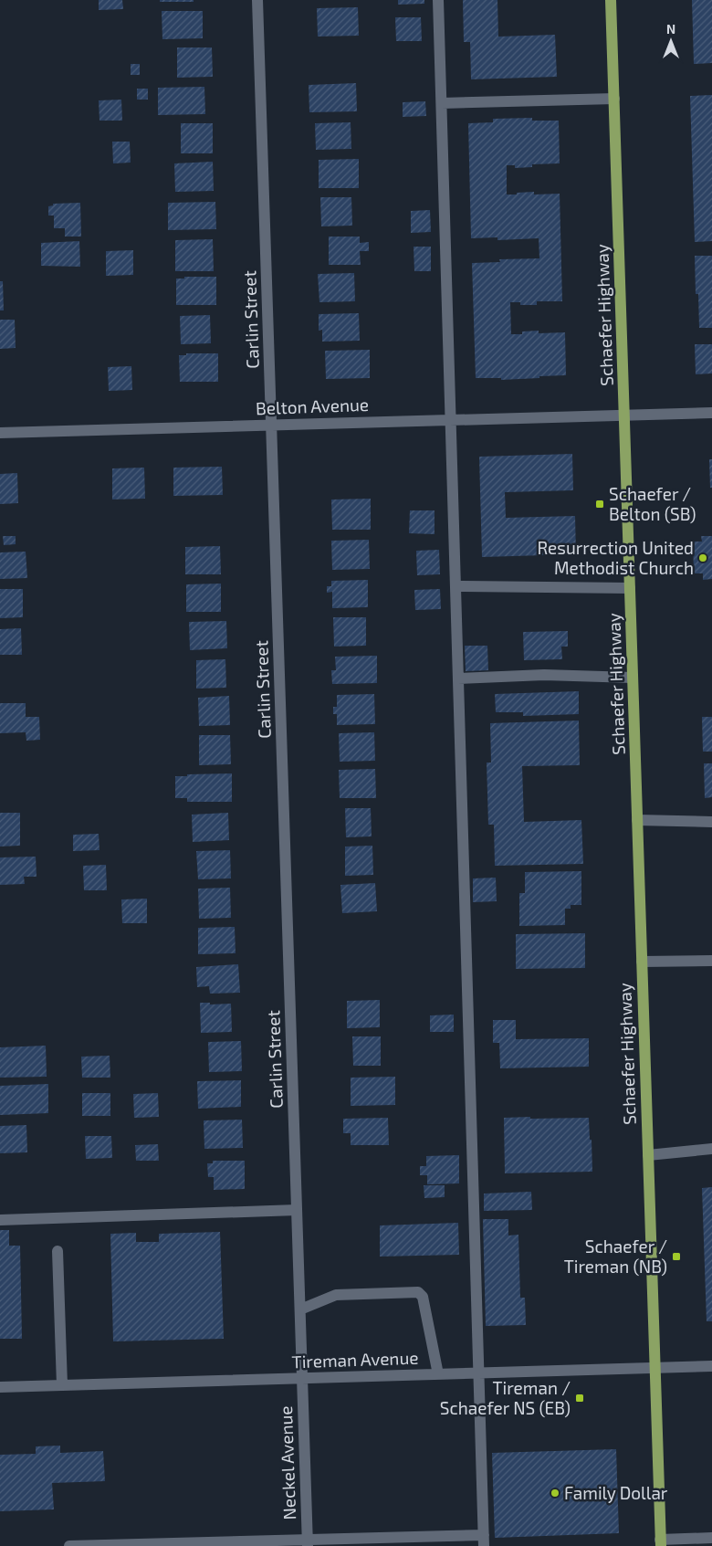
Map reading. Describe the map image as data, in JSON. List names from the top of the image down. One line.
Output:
{"streets":{"main road":["Schaefer Highway"],"street":["Carlin Street","Belton Avenue","Tireman Avenue","Neckel Avenue"]},"crossings":[["Schaefer Highway","Belton Avenue"],["Schaefer Highway","Tireman Avenue"],["Carlin Street","Belton Avenue"],["Carlin Street","Tireman Avenue"],["Carlin Street","Neckel Avenue"],["Tireman Avenue","Neckel Avenue"]],"places":{"transit":["Schaefer / Belton (SB)","Schaefer / Tireman (NB)","Tireman / Schaefer NS (EB)"],"other":["Resurrection United Methodist Church","Family Dollar"]},"north":"top"}
